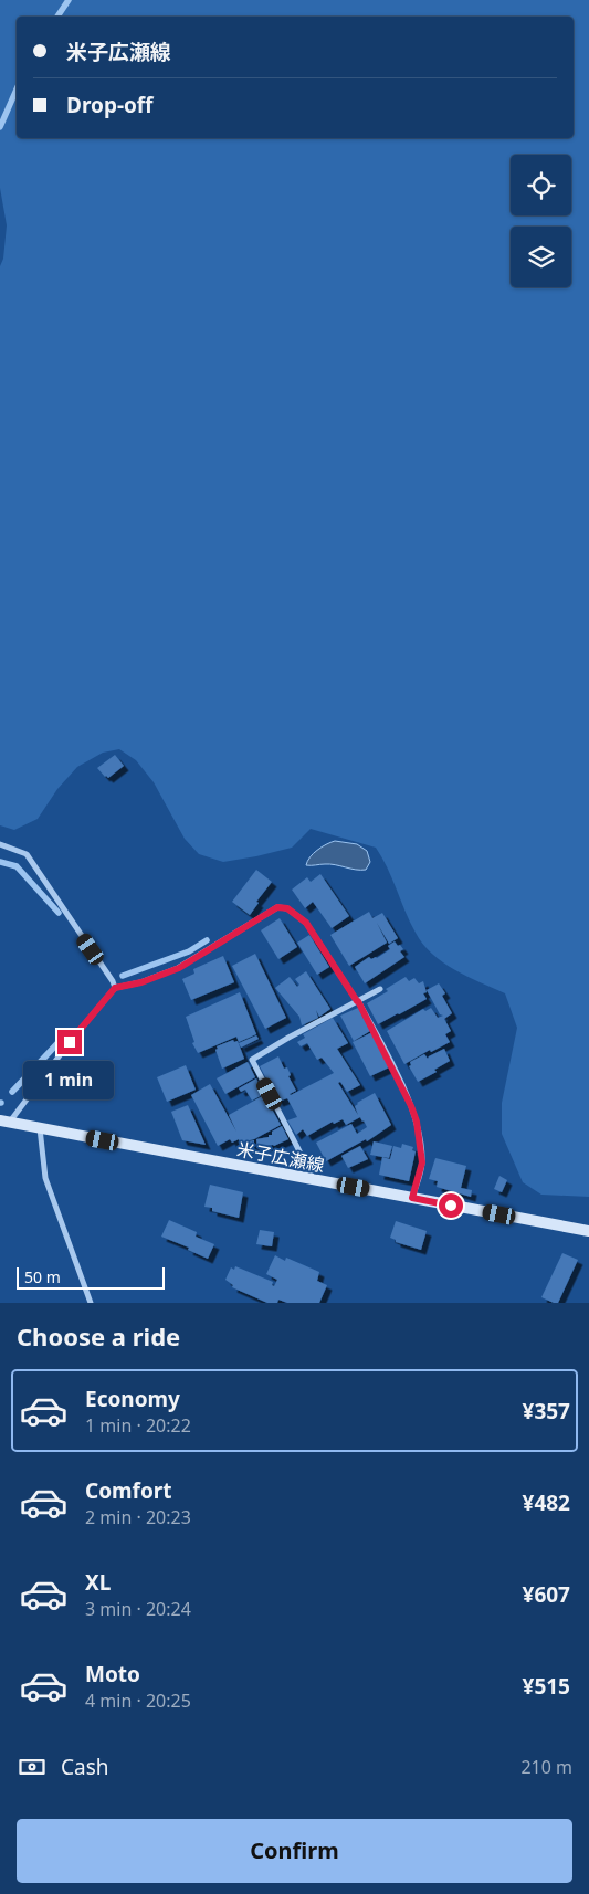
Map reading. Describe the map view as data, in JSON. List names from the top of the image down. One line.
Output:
{"streets":{"main road":["米子広瀬線"]},"scale_bar":"50 m","page":{"banner":["米子広瀬線","Drop-off"],"bubble":"1 min","scale":"50 m","heading":"Choose a ride","list":[{"name":"Economy","note":"1 min · 20:22","value":"¥357"},{"name":"Comfort","note":"2 min · 20:23","value":"¥482"},{"name":"XL","note":"3 min · 20:24","value":"¥607"},{"name":"Moto","note":"4 min · 20:25","value":"¥515"}],"pay":["Cash","210 m"],"buttons":"Confirm"}}
